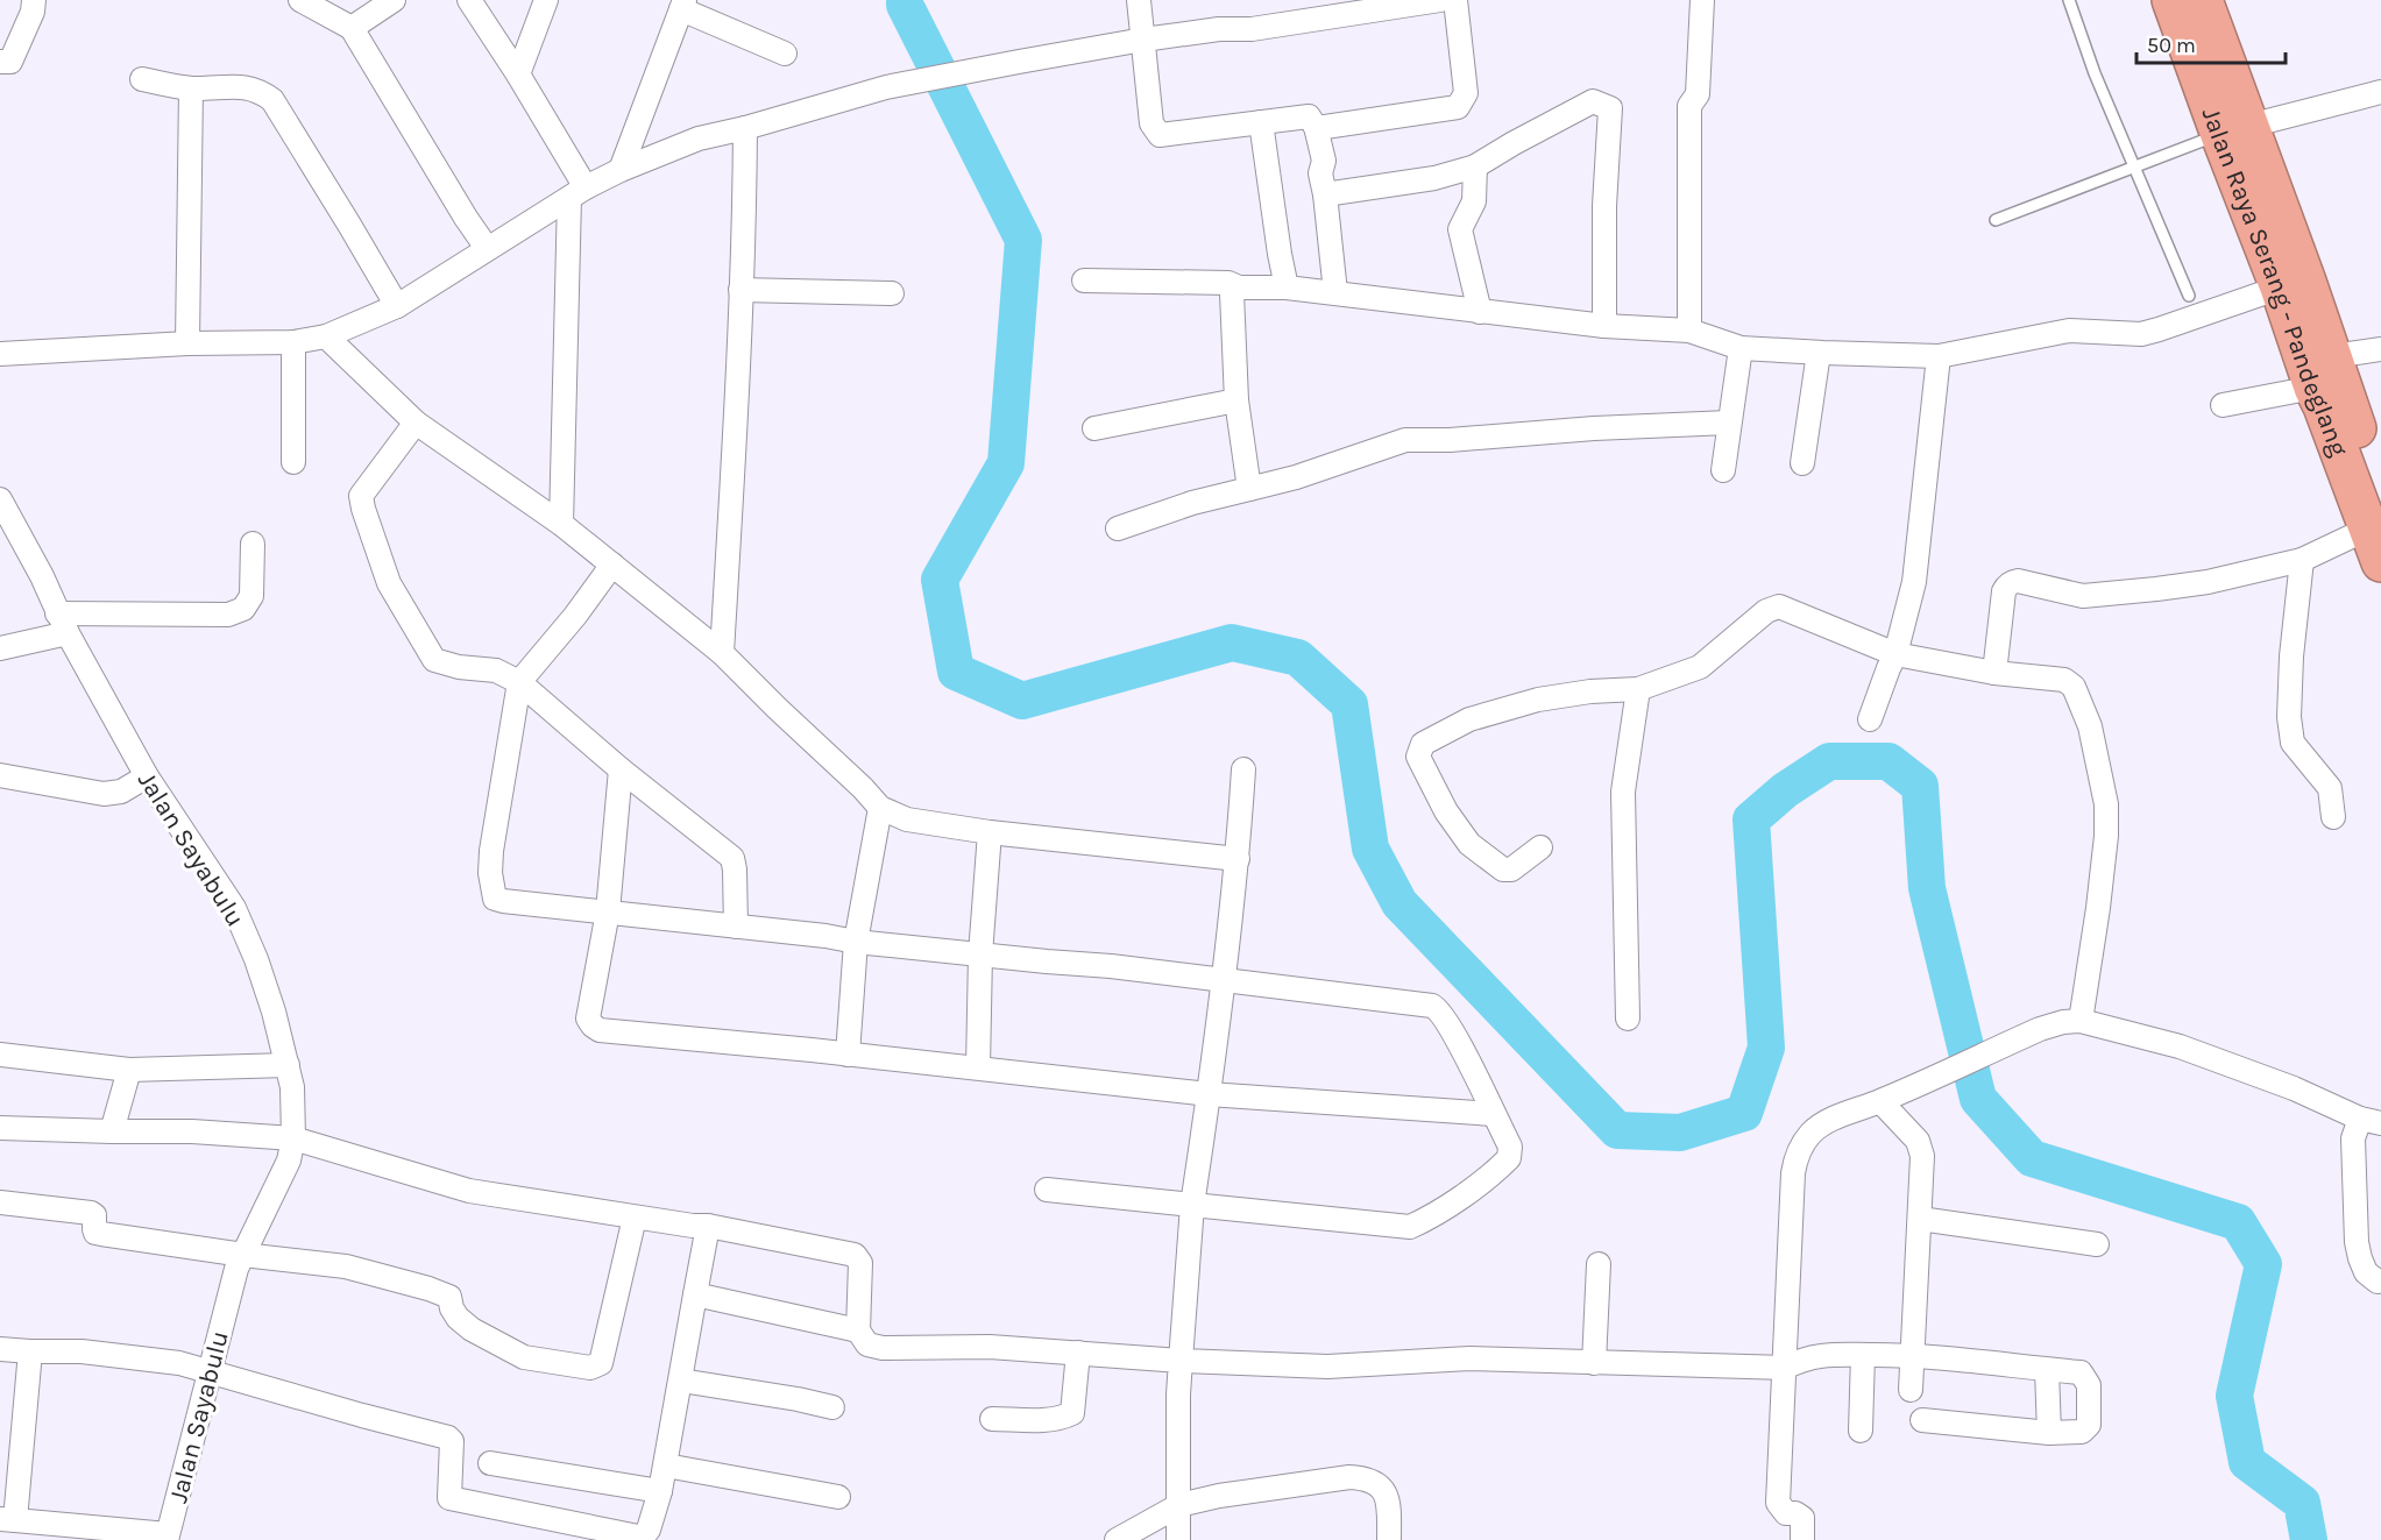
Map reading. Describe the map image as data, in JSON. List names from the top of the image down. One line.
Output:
{"streets":{"highway":["Jalan Raya Serang - Pandeglang"],"street":["Jalan Sayabulu"]},"scale_bar":"50 m"}
